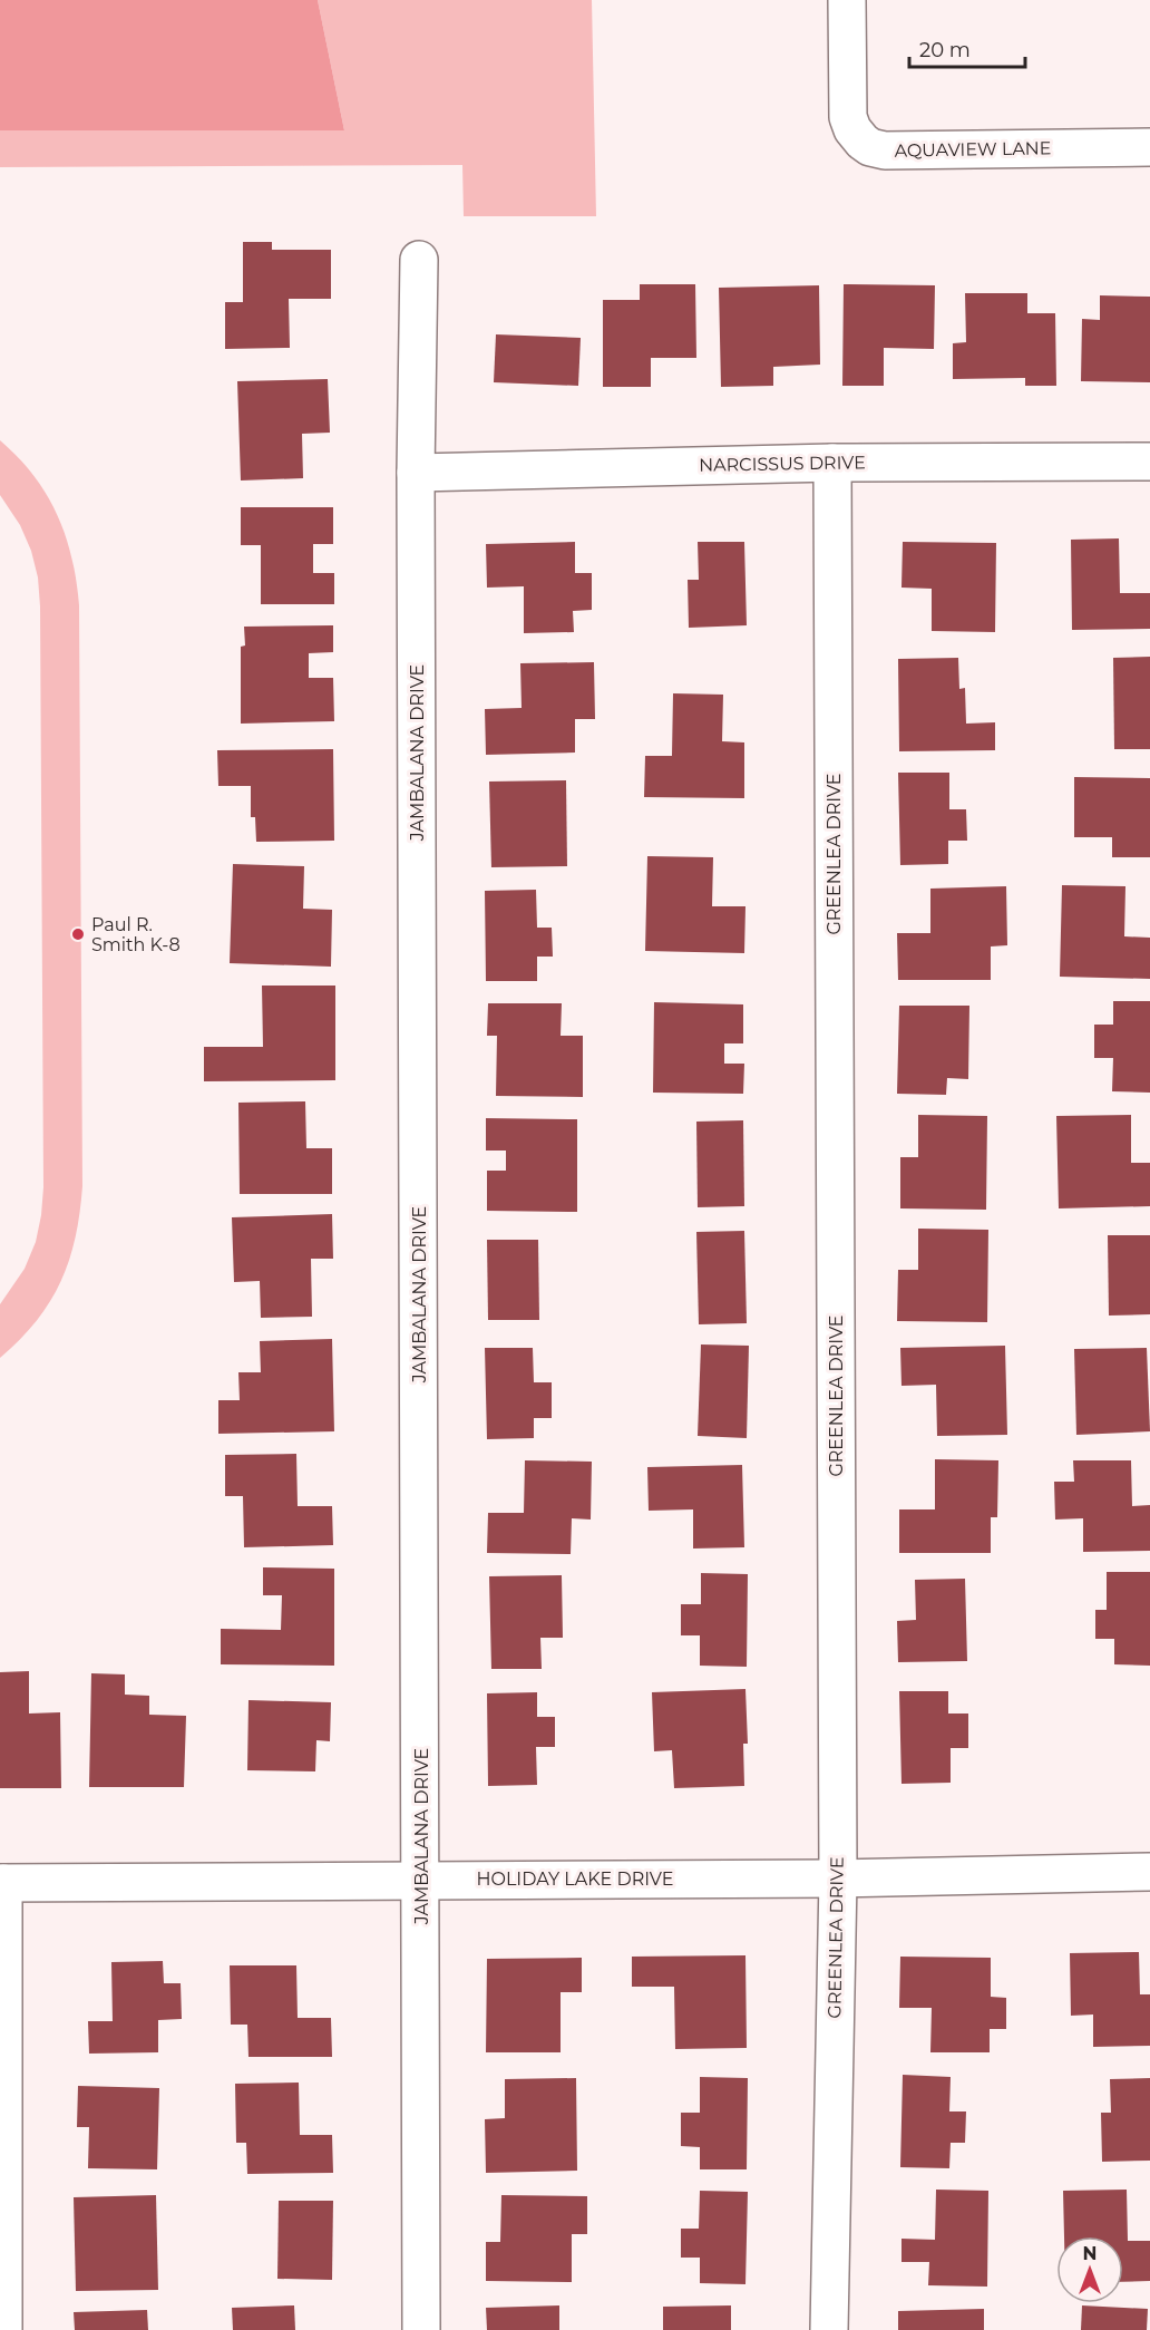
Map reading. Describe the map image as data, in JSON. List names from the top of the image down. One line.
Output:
{"streets":{"street":["AQUAVIEW LANE","NARCISSUS DRIVE","JAMBALANA DRIVE","GREENLEA DRIVE","HOLIDAY LAKE DRIVE"]},"crossings":[["NARCISSUS DRIVE","JAMBALANA DRIVE"],["NARCISSUS DRIVE","GREENLEA DRIVE"],["JAMBALANA DRIVE","HOLIDAY LAKE DRIVE"],["GREENLEA DRIVE","HOLIDAY LAKE DRIVE"]],"places":["Paul R. Smith K-8"],"scale_bar":"20 m","north":"top"}
